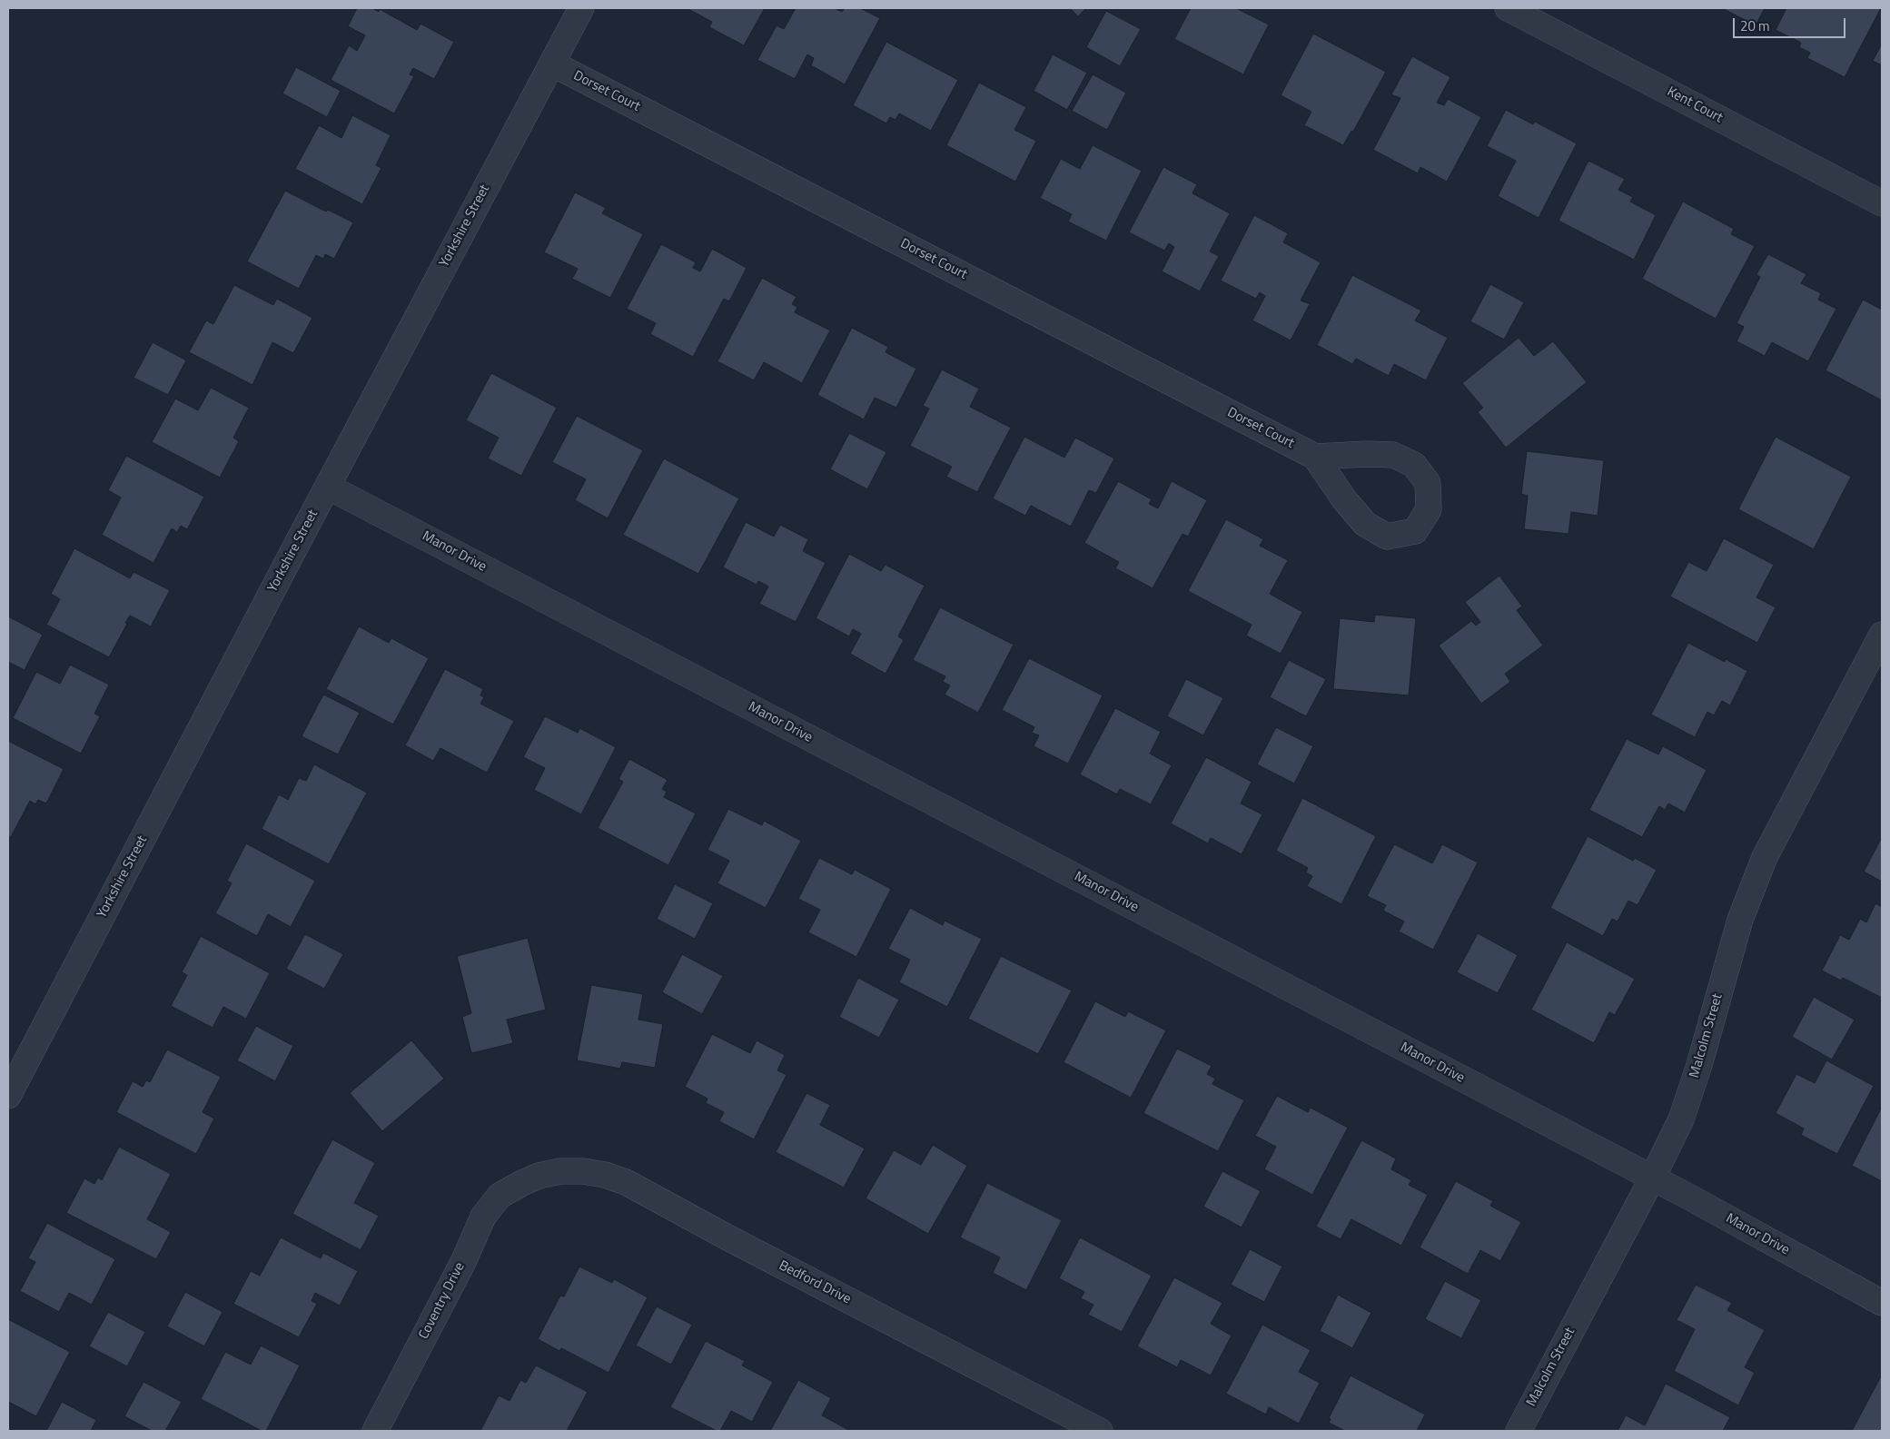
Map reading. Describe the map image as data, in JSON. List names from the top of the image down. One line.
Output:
{"streets":{"street":["Dorset Court","Kent Court","Yorkshire Street","Manor Drive","Malcolm Street","Bedford Drive","Coventry Drive"]},"crossings":[["Dorset Court","Yorkshire Street"],["Yorkshire Street","Manor Drive"],["Manor Drive","Malcolm Street"],["Bedford Drive","Coventry Drive"]],"scale_bar":"20 m"}
